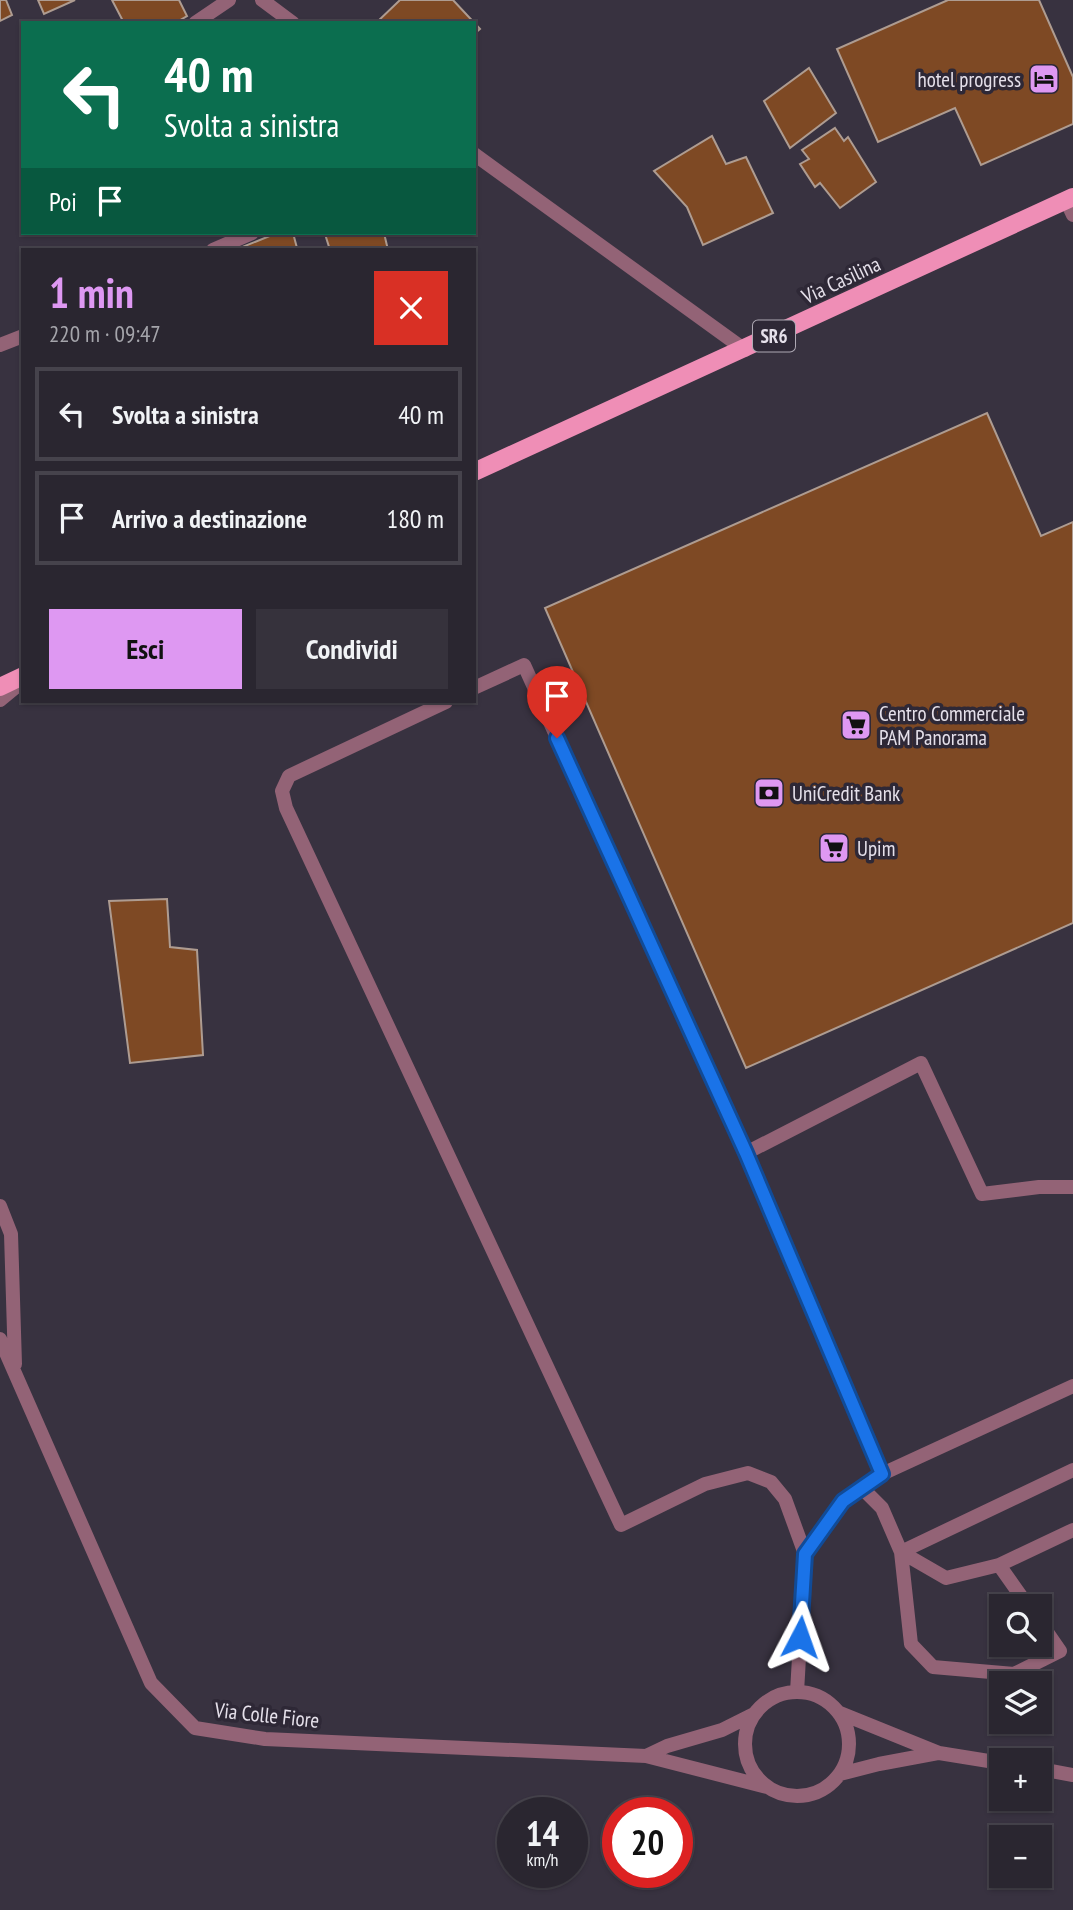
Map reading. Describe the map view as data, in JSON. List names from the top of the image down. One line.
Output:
{"streets":{"main road":["Via Casilina","SR6"],"street":["Via Colle Fiore"]},"places":{"hotel":["hotel progress"],"supermarket":["Centro Commerciale PAM Panorama","Upim"],"bank":["UniCredit Bank"]},"page":{"turn":["40 m","Svolta a sinistra"],"then":"Poi","heading":["1 min","220 m · 09:47"],"list":[{"name":"Svolta a sinistra","value":"40 m"},{"name":"Arrivo a destinazione","value":"180 m"}],"buttons":["Esci","Condividi"],"map_buttons":["+","−"],"speed":"14 km/h","limit":"20"}}
